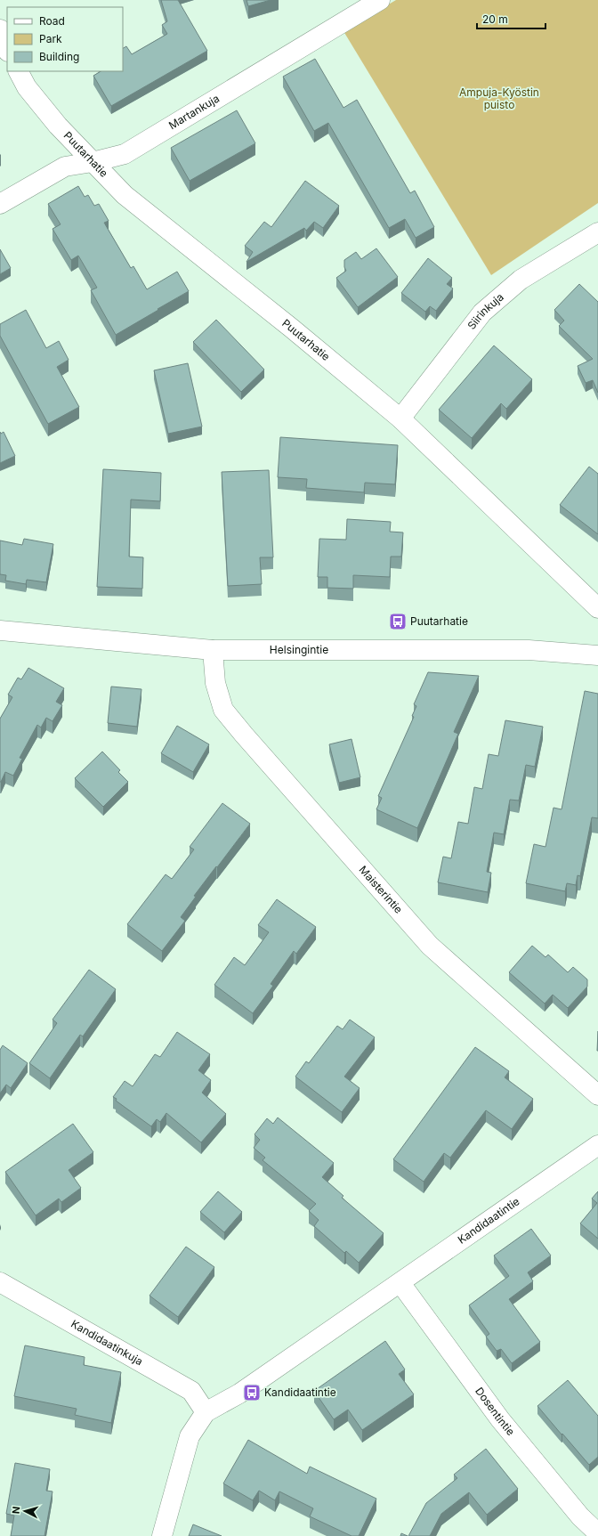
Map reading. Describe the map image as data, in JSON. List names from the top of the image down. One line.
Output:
{"streets":{"street":["Martankuja","Puutarhatie","Siirinkuja","Helsingintie","Maisterintie","Kandidaatintie","Kandidaatinkuja","Dosentintie"]},"crossings":[["Martankuja","Puutarhatie"],["Puutarhatie","Siirinkuja"],["Helsingintie","Maisterintie"],["Kandidaatintie","Kandidaatinkuja"],["Kandidaatintie","Dosentintie"]],"parks":["Ampuja-Kyöstin puisto"],"places":{"bus stop":["Puutarhatie","Kandidaatintie"]},"legend":["Road","Park","Building"],"scale_bar":"20 m","north":"left"}
